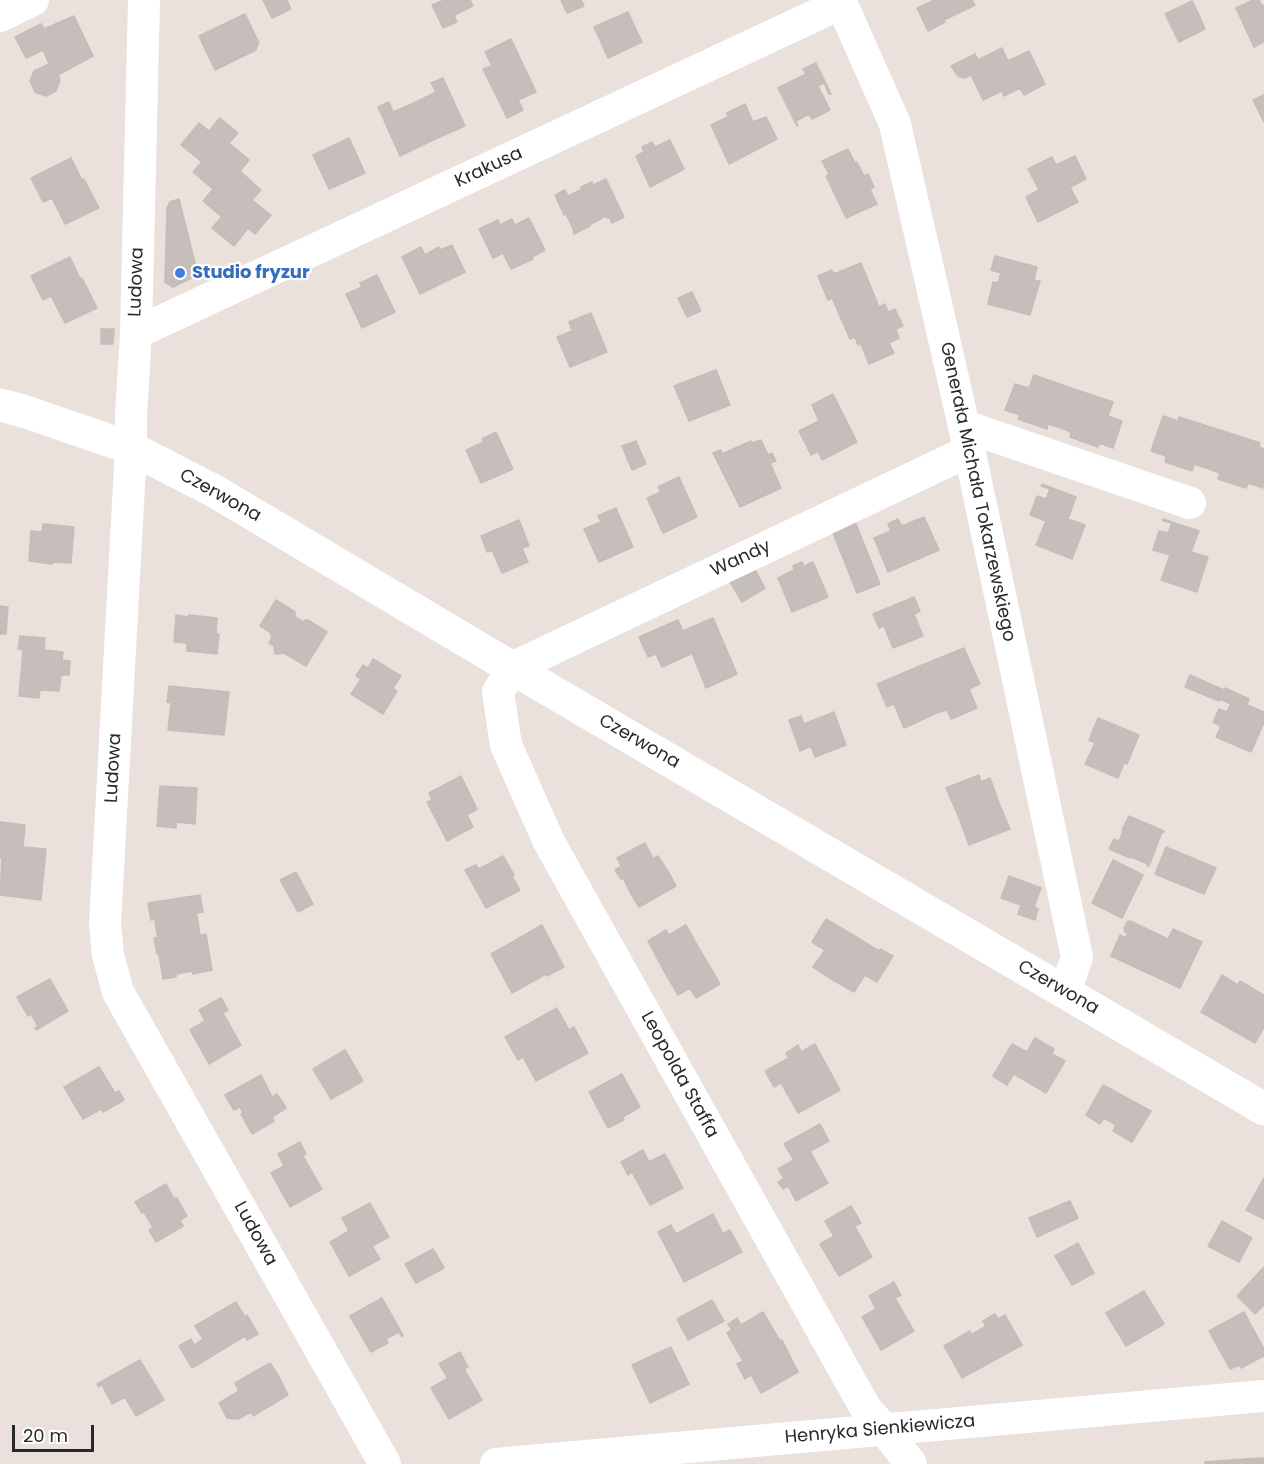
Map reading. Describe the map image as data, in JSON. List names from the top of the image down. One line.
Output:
{"streets":{"main road":["Czerwona"],"street":["Krakusa","Ludowa","Generała Michała Tokarzewskiego","Wandy","Leopolda Staffa","Henryka Sienkiewicza"]},"crossings":[["Krakusa","Ludowa"],["Krakusa","Generała Michała Tokarzewskiego"],["Ludowa","Czerwona"],["Generała Michała Tokarzewskiego","Czerwona"],["Generała Michała Tokarzewskiego","Wandy"],["Czerwona","Wandy"],["Czerwona","Leopolda Staffa"],["Wandy","Leopolda Staffa"],["Leopolda Staffa","Henryka Sienkiewicza"]],"places":["Studio fryzur"],"scale_bar":"20 m"}
